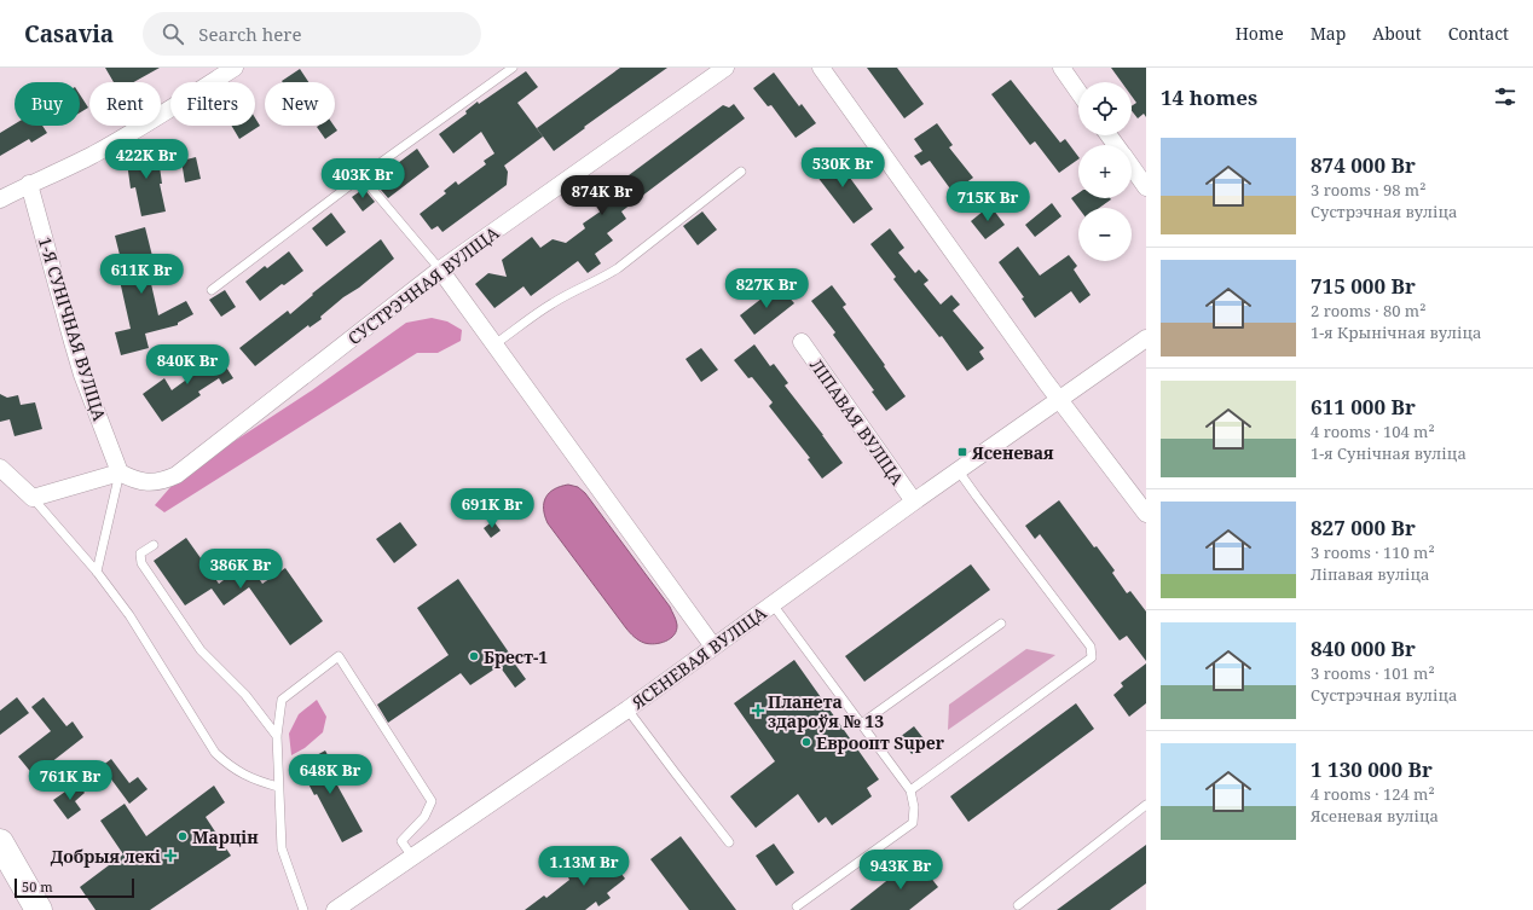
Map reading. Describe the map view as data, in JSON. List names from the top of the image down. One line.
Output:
{"streets":{"street":["СУСТРЭЧНАЯ ВУЛІЦА","1-Я СУНІЧНАЯ ВУЛІЦА","ЛІПАВАЯ ВУЛІЦА","ЯСЕНЕВАЯ ВУЛІЦА"]},"crossings":[["СУСТРЭЧНАЯ ВУЛІЦА","1-Я СУНІЧНАЯ ВУЛІЦА"],["ЛІПАВАЯ ВУЛІЦА","ЯСЕНЕВАЯ ВУЛІЦА"]],"places":{"transit":["Ясеневая"],"other":["Брест-1","Евроопт Super","Марцін"],"health":["Планета здароўя № 13","Добрыя лекі"]},"scale_bar":"50 m","page":{"header":"Casavia","search":"Search here","nav":["Home","Map","About","Contact"],"heading":"14 homes","map_buttons":["+","−"],"chip":["Buy","Rent","Filters","New"],"list":[{"name":"874 000 Br","note":"3 rooms · 98 m² · Сустрэчная вуліца"},{"name":"715 000 Br","note":"2 rooms · 80 m² · 1-я Крынічная вуліца"},{"name":"611 000 Br","note":"4 rooms · 104 m² · 1-я Сунічная вуліца"},{"name":"827 000 Br","note":"3 rooms · 110 m² · Ліпавая вуліца"},{"name":"840 000 Br","note":"3 rooms · 101 m² · Сустрэчная вуліца"},{"name":"1 130 000 Br","note":"4 rooms · 124 m² · Ясеневая вуліца"}],"price":["422K Br","530K Br","403K Br","874K Br","715K Br","611K Br","827K Br","840K Br","691K Br","386K Br","648K Br","761K Br","1.13M Br","943K Br"],"scale":"50 m"}}
